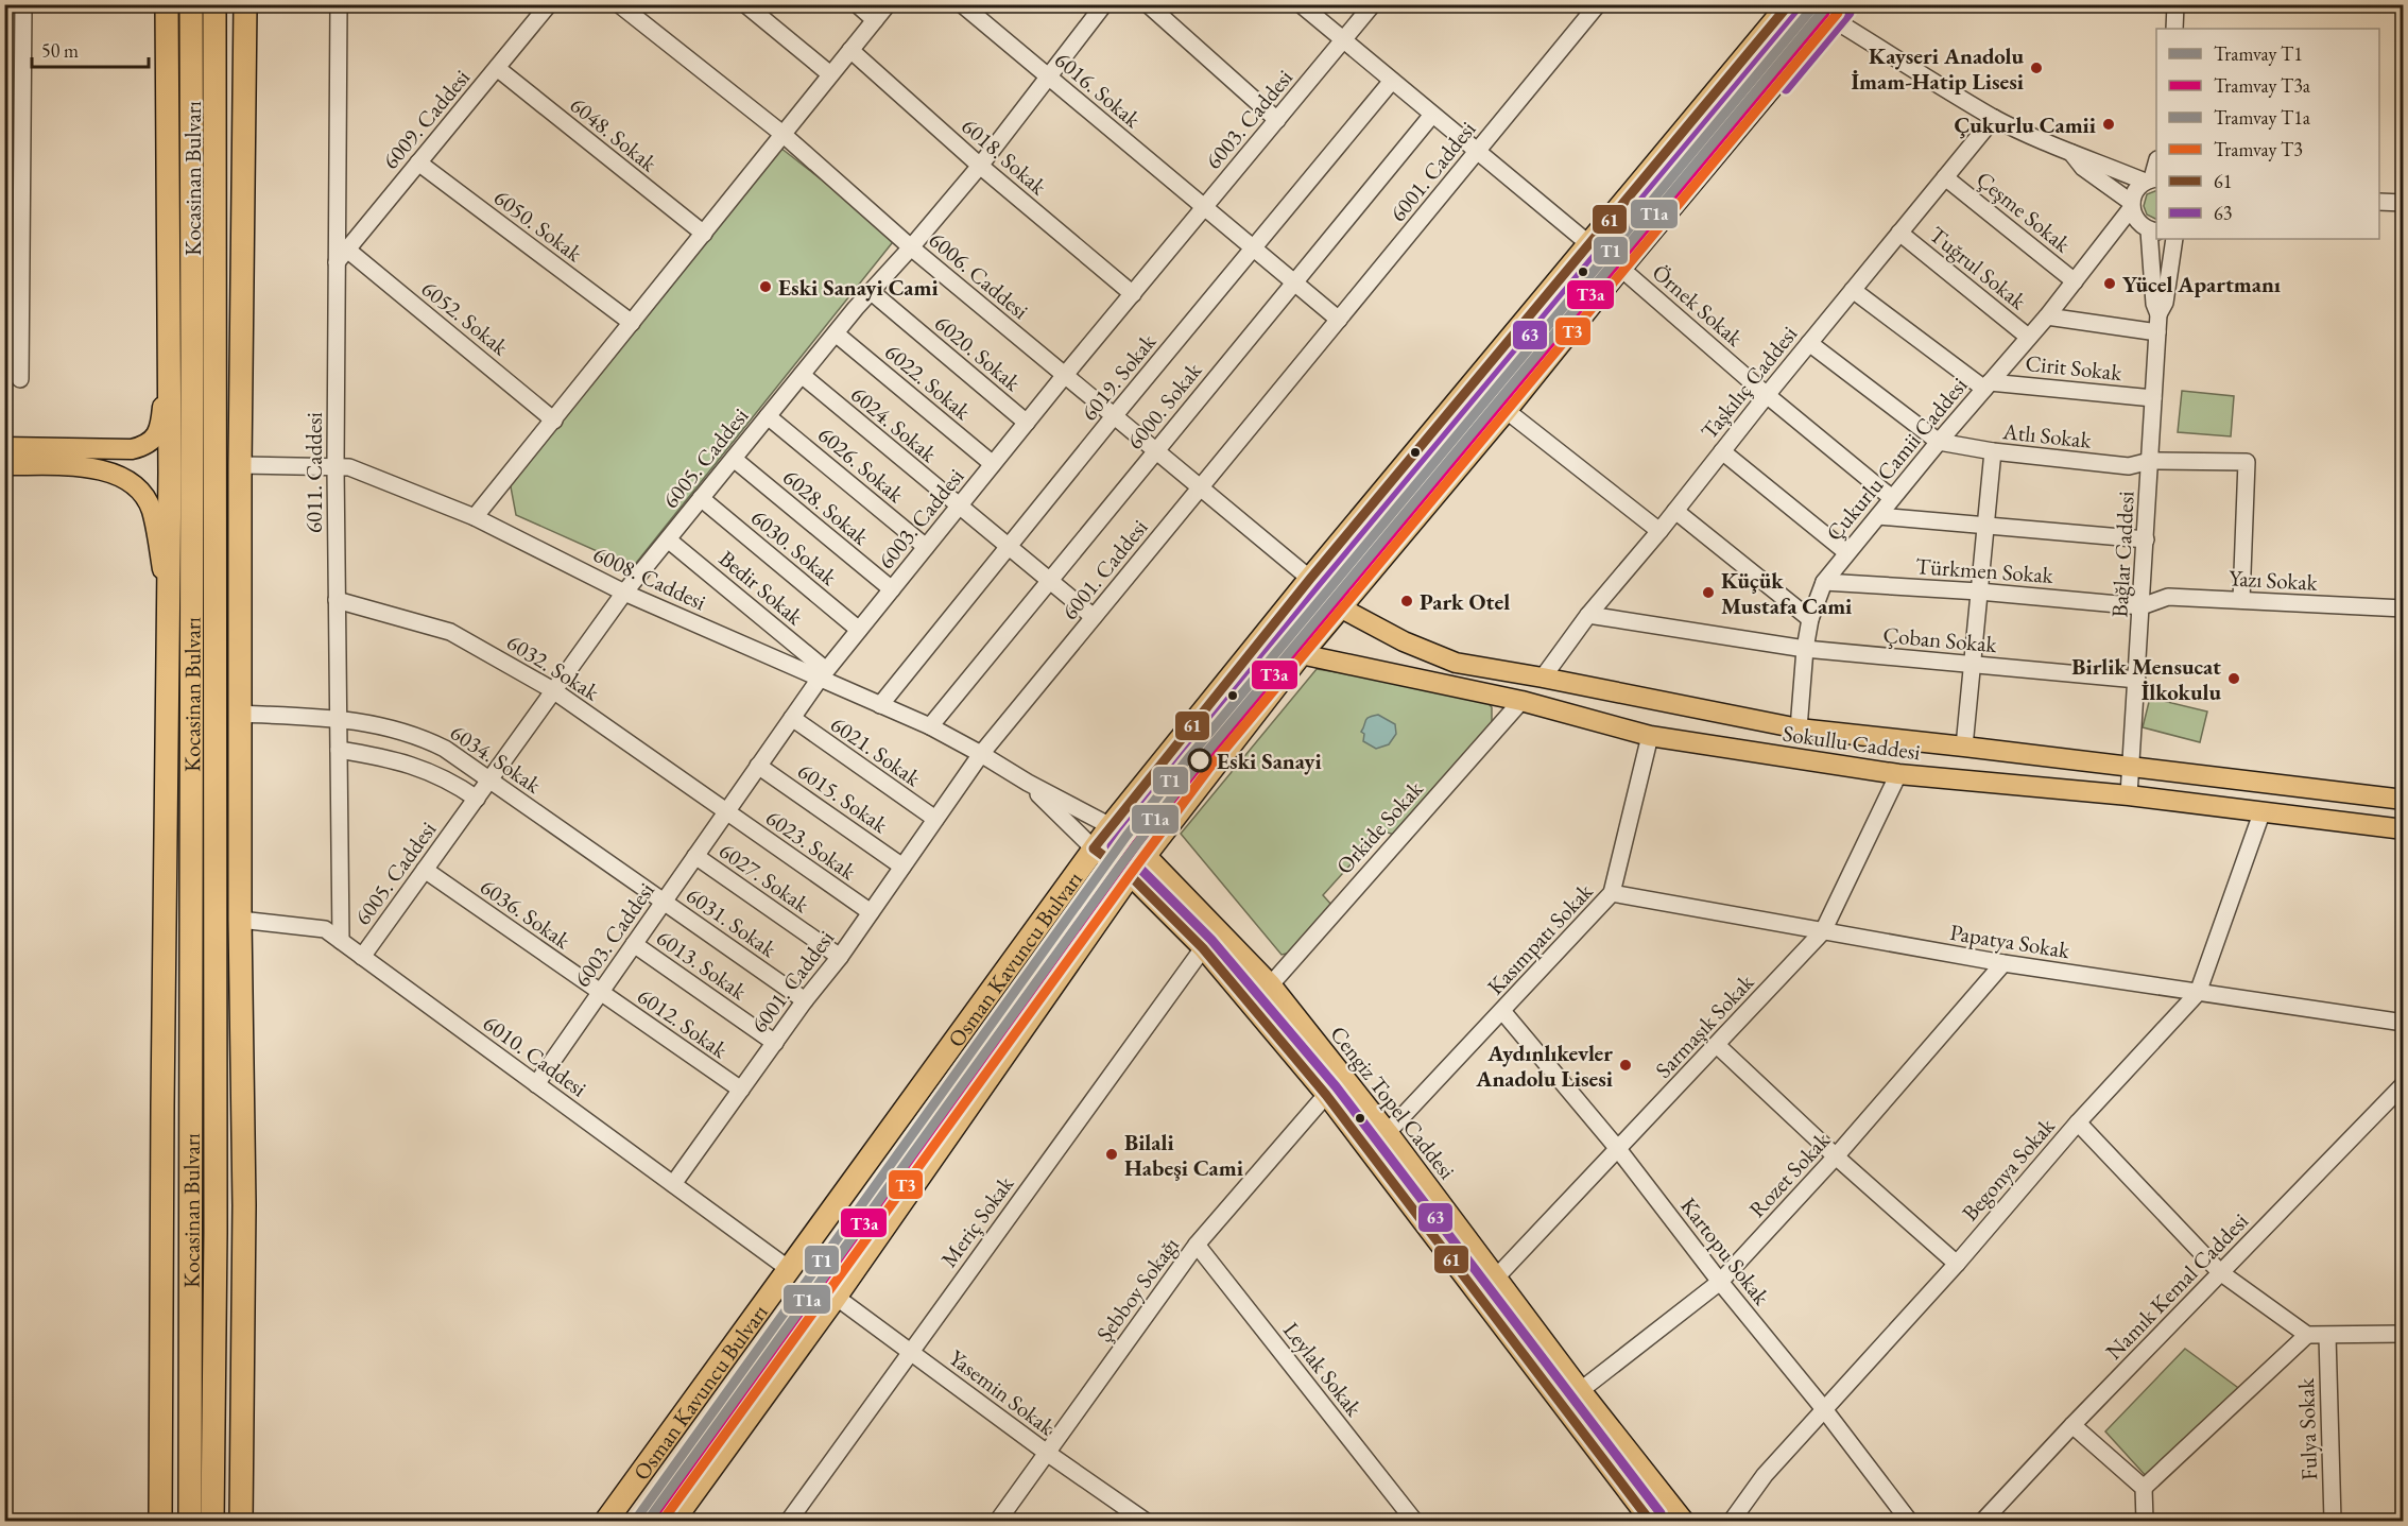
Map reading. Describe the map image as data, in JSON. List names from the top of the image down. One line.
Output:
{"streets":{"highway":["Kocasinan Bulvarı","Osman Kavuncu Bulvarı"],"main road":["Sokullu Caddesi","Cengiz Topel Caddesi"],"street":["6016. Sokak","6009. Caddesi","6003. Caddesi","6048. Sokak","6018. Sokak","6001. Caddesi","Çeşme Sokak","6050. Sokak","Tuğrul Sokak","6006. Caddesi","Örnek Sokak","6052. Sokak","6020. Sokak","Cirit Sokak","6019. Sokak","6022. Sokak","Taşkılıç Caddesi","6000. Sokak","6024. Sokak","Atlı Sokak","6005. Caddesi","Çukurlu Camii Caddesi","6026. Sokak","6011. Caddesi","6028. Sokak","6030. Sokak","Bağlar Caddesi","Türkmen Sokak","6008. Caddesi","Yazı Sokak","Bedir Sokak","Çoban Sokak","6032. Sokak","6021. Sokak","6034. Sokak","6015. Sokak","Orkide Sokak","6023. Sokak","6027. Sokak","6036. Sokak","6031. Sokak","Kasımpatı Sokak","Papatya Sokak","6013. Sokak","6012. Sokak","Sarmaşık Sokak","6010. Caddesi","Begonya Sokak","Rozet Sokak","Meriç Sokak","Kartopu Sokak","Namık Kemal Caddesi","Şebboy Sokağı","Leylak Sokak","Yasemin Sokak","Fulya Sokak"]},"crossings":[["6016. Sokak","6003. Caddesi"],["6016. Sokak","6001. Caddesi"],["6016. Sokak","6019. Sokak"],["6016. Sokak","6000. Sokak"],["6016. Sokak","6005. Caddesi"],["6009. Caddesi","6048. Sokak"],["6009. Caddesi","6050. Sokak"],["6009. Caddesi","6052. Sokak"],["6009. Caddesi","6011. Caddesi"],["6003. Caddesi","6018. Sokak"],["6003. Caddesi","6006. Caddesi"],["6003. Caddesi","6020. Sokak"],["6003. Caddesi","6022. Sokak"],["6003. Caddesi","6024. Sokak"],["6003. Caddesi","6026. Sokak"],["6003. Caddesi","6028. Sokak"],["6003. Caddesi","6030. Sokak"],["6003. Caddesi","6008. Caddesi"],["6003. Caddesi","Bedir Sokak"],["6003. Caddesi","6032. Sokak"],["6003. Caddesi","6021. Sokak"],["6003. Caddesi","6034. Sokak"],["6003. Caddesi","6015. Sokak"],["6003. Caddesi","6023. Sokak"],["6003. Caddesi","6027. Sokak"],["6003. Caddesi","6036. Sokak"],["6003. Caddesi","6031. Sokak"],["6003. Caddesi","6013. Sokak"],["6003. Caddesi","6012. Sokak"],["6003. Caddesi","6010. Caddesi"],["6018. Sokak","6005. Caddesi"],["6001. Caddesi","6006. Caddesi"],["6001. Caddesi","6024. Sokak"],["6001. Caddesi","6008. Caddesi"],["6001. Caddesi","6021. Sokak"],["6001. Caddesi","6015. Sokak"],["6001. Caddesi","6023. Sokak"],["6001. Caddesi","6027. Sokak"],["6001. Caddesi","6031. Sokak"],["6001. Caddesi","6013. Sokak"],["6001. Caddesi","6012. Sokak"],["6001. Caddesi","6010. Caddesi"],["Çeşme Sokak","Taşkılıç Caddesi"],["Çeşme Sokak","Çukurlu Camii Caddesi"],["Tuğrul Sokak","Taşkılıç Caddesi"],["Tuğrul Sokak","Çukurlu Camii Caddesi"],["6006. Caddesi","6019. Sokak"],["6006. Caddesi","6000. Sokak"],["6006. Caddesi","6005. Caddesi"],["6006. Caddesi","Osman Kavuncu Bulvarı"],["Örnek Sokak","Taşkılıç Caddesi"],["Örnek Sokak","Çukurlu Camii Caddesi"],["Örnek Sokak","Osman Kavuncu Bulvarı"],["6052. Sokak","6011. Caddesi"],["6020. Sokak","6005. Caddesi"],["Cirit Sokak","Çukurlu Camii Caddesi"],["Cirit Sokak","Bağlar Caddesi"],["6019. Sokak","6024. Sokak"],["6019. Sokak","6008. Caddesi"],["6022. Sokak","6005. Caddesi"],["Taşkılıç Caddesi","Çoban Sokak"],["Taşkılıç Caddesi","Sokullu Caddesi"],["6000. Sokak","6024. Sokak"],["6000. Sokak","6008. Caddesi"],["6024. Sokak","6005. Caddesi"],["Atlı Sokak","Çukurlu Camii Caddesi"],["Atlı Sokak","Bağlar Caddesi"],["Atlı Sokak","Yazı Sokak"],["6005. Caddesi","6026. Sokak"],["6005. Caddesi","6028. Sokak"],["6005. Caddesi","6030. Sokak"],["6005. Caddesi","6008. Caddesi"],["6005. Caddesi","Bedir Sokak"],["6005. Caddesi","6032. Sokak"],["6005. Caddesi","6034. Sokak"],["6005. Caddesi","6036. Sokak"],["6005. Caddesi","6010. Caddesi"],["Çukurlu Camii Caddesi","Bağlar Caddesi"],["Çukurlu Camii Caddesi","Türkmen Sokak"],["Çukurlu Camii Caddesi","Çoban Sokak"],["Çukurlu Camii Caddesi","Sokullu Caddesi"],["6011. Caddesi","6008. Caddesi"],["6011. Caddesi","6032. Sokak"],["6011. Caddesi","6034. Sokak"],["6011. Caddesi","6010. Caddesi"],["Bağlar Caddesi","Türkmen Sokak"],["Bağlar Caddesi","Yazı Sokak"],["Bağlar Caddesi","Çoban Sokak"],["Bağlar Caddesi","Sokullu Caddesi"],["Türkmen Sokak","Yazı Sokak"],["6008. Caddesi","Bedir Sokak"],["6032. Sokak","6023. Sokak"],["Sokullu Caddesi","Orkide Sokak"],["Sokullu Caddesi","Kasımpatı Sokak"],["Sokullu Caddesi","Osman Kavuncu Bulvarı"],["Sokullu Caddesi","Sarmaşık Sokak"],["Sokullu Caddesi","Begonya Sokak"],["6034. Sokak","6031. Sokak"],["Orkide Sokak","Cengiz Topel Caddesi"],["6036. Sokak","6012. Sokak"],["Kasımpatı Sokak","Papatya Sokak"],["Kasımpatı Sokak","Cengiz Topel Caddesi"],["Kasımpatı Sokak","Kartopu Sokak"],["Papatya Sokak","Sarmaşık Sokak"],["Papatya Sokak","Begonya Sokak"],["Papatya Sokak","Rozet Sokak"],["Osman Kavuncu Bulvarı","6010. Caddesi"],["Osman Kavuncu Bulvarı","Cengiz Topel Caddesi"],["Osman Kavuncu Bulvarı","Yasemin Sokak"],["Sarmaşık Sokak","Cengiz Topel Caddesi"],["Sarmaşık Sokak","Kartopu Sokak"],["Cengiz Topel Caddesi","Rozet Sokak"],["Begonya Sokak","Kartopu Sokak"],["Rozet Sokak","Kartopu Sokak"],["Meriç Sokak","Yasemin Sokak"],["Şebboy Sokağı","Leylak Sokak"],["Şebboy Sokağı","Yasemin Sokak"]],"places":["Kayseri Anadolu İmam-Hatip Lisesi","Çukurlu Camii","Yücel Apartmanı","Eski Sanayi Cami","Küçük Mustafa Cami","Park Otel","Birlik Mensucat İlkokulu","Eski Sanayi","Aydınlıkevler Anadolu Lisesi","Bilali Habeşi Cami"],"lines":["tram line T1","tram line T1a","transit line 61","tram line T3a","tram line T3","transit line 63"],"legend":["Tramvay T1","Tramvay T3a","Tramvay T1a","Tramvay T3","61","63"],"scale_bar":"50 m"}
